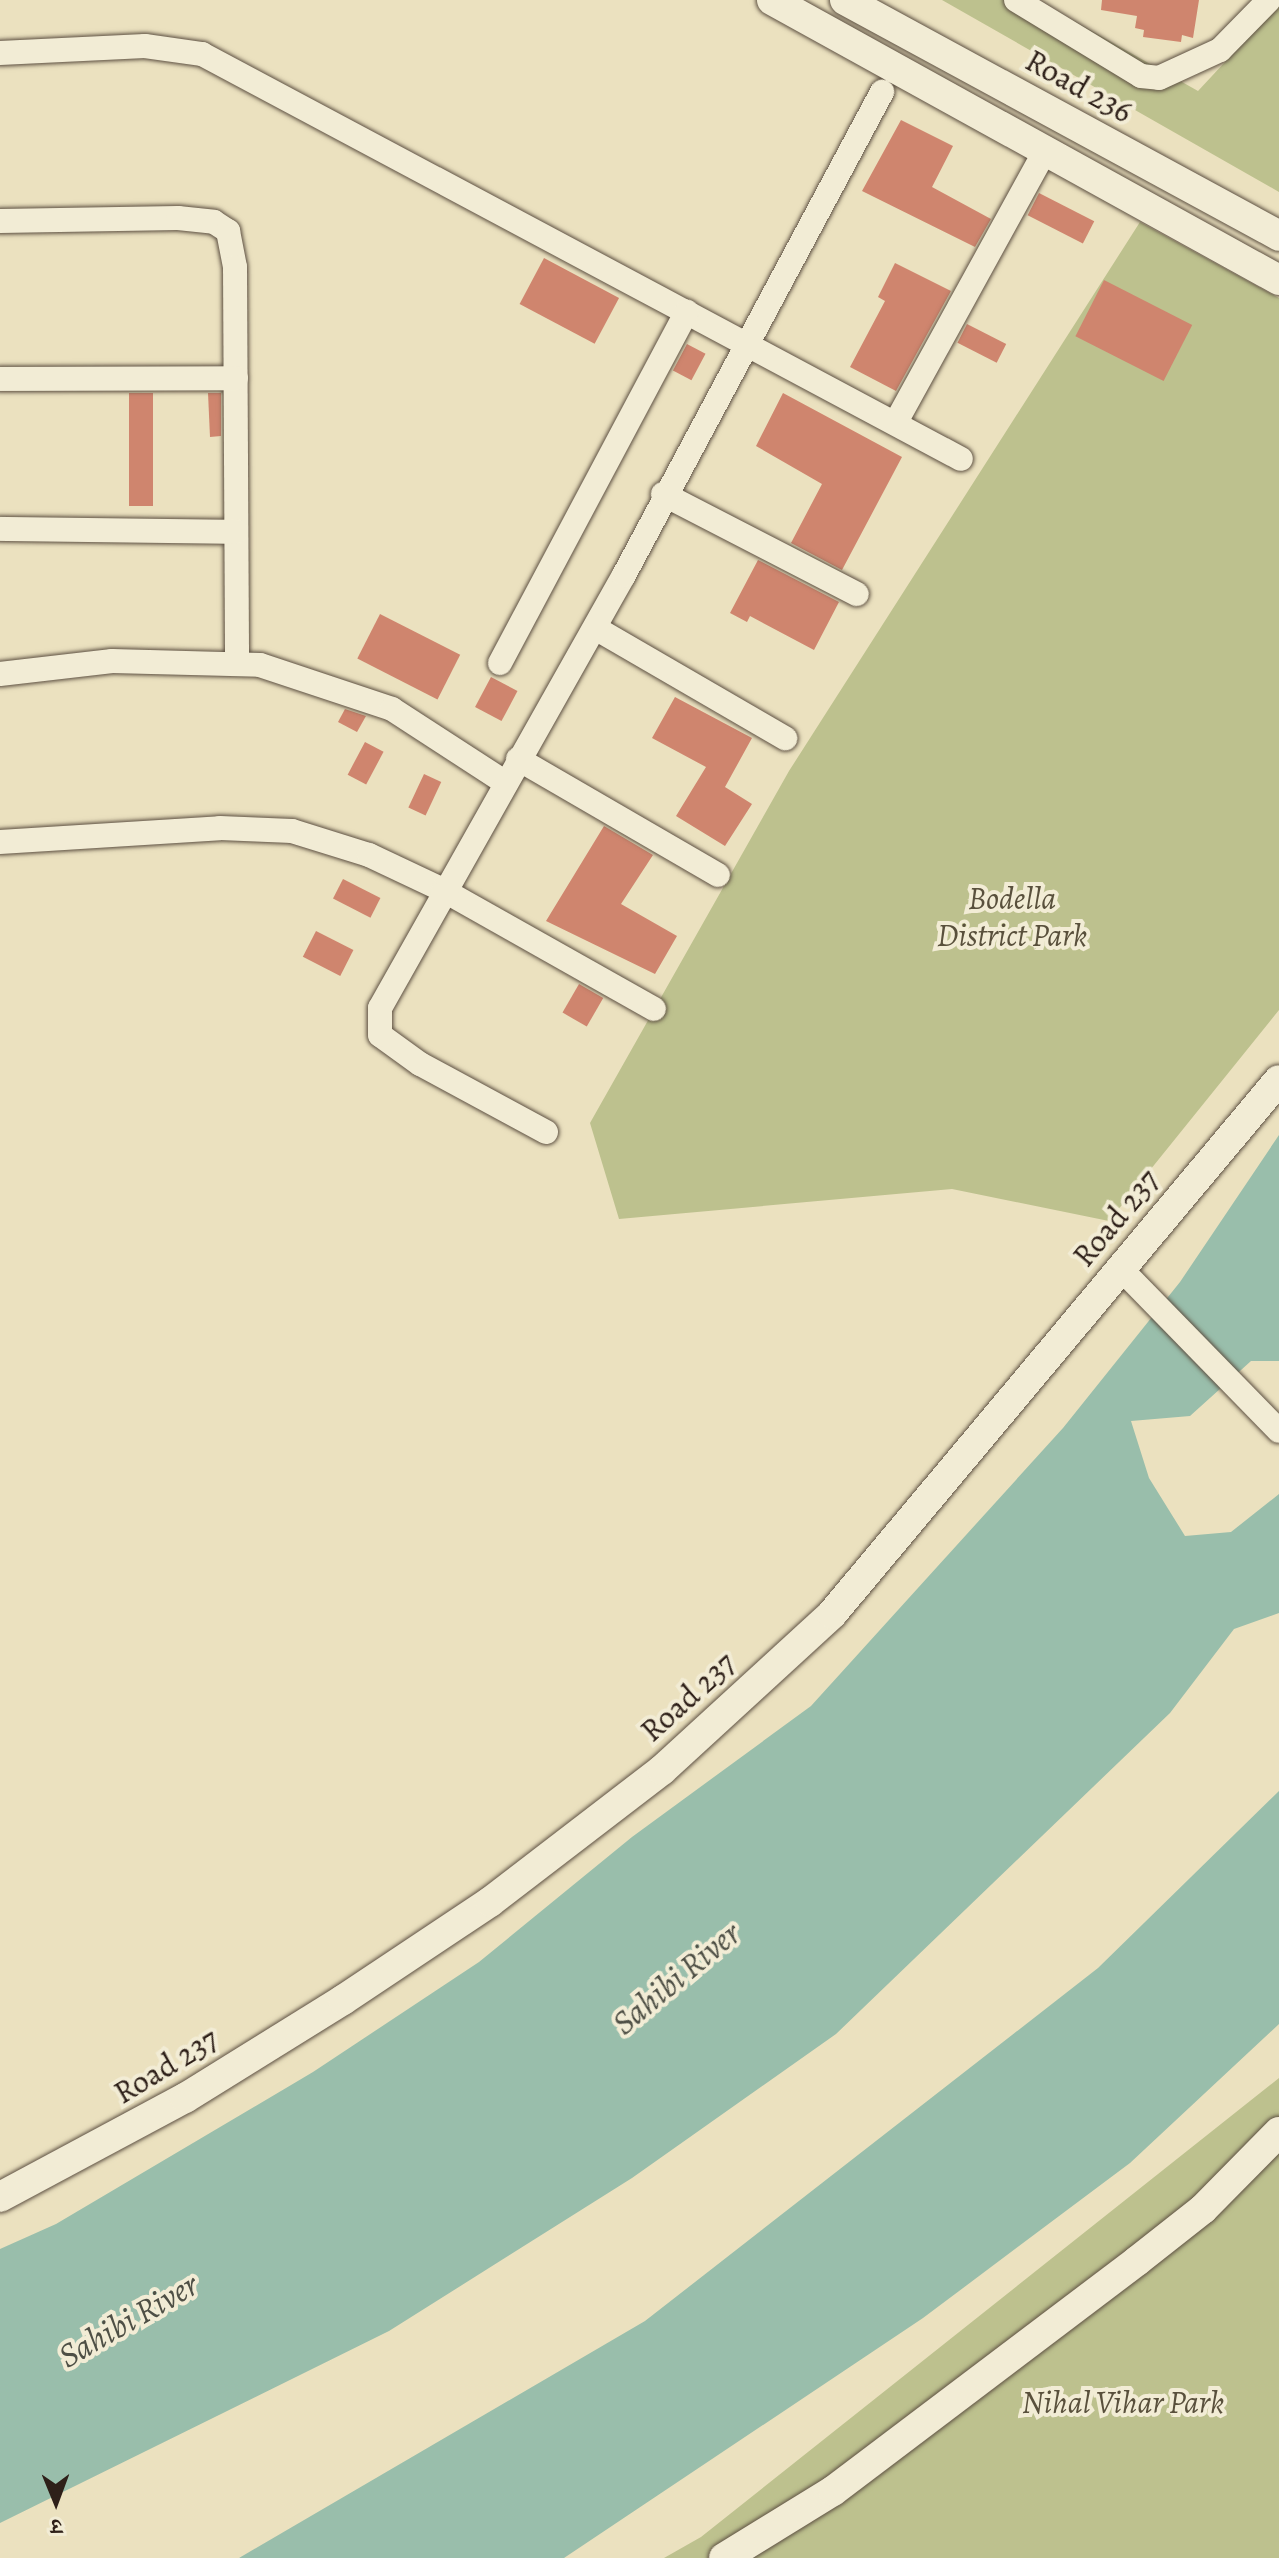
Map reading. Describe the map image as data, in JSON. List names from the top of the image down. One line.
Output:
{"streets":{"street":["Road 236","Road 237"]},"water":["Sahibi River"],"parks":["Bodella District Park","Nihal Vihar Park"],"north":"bottom"}
